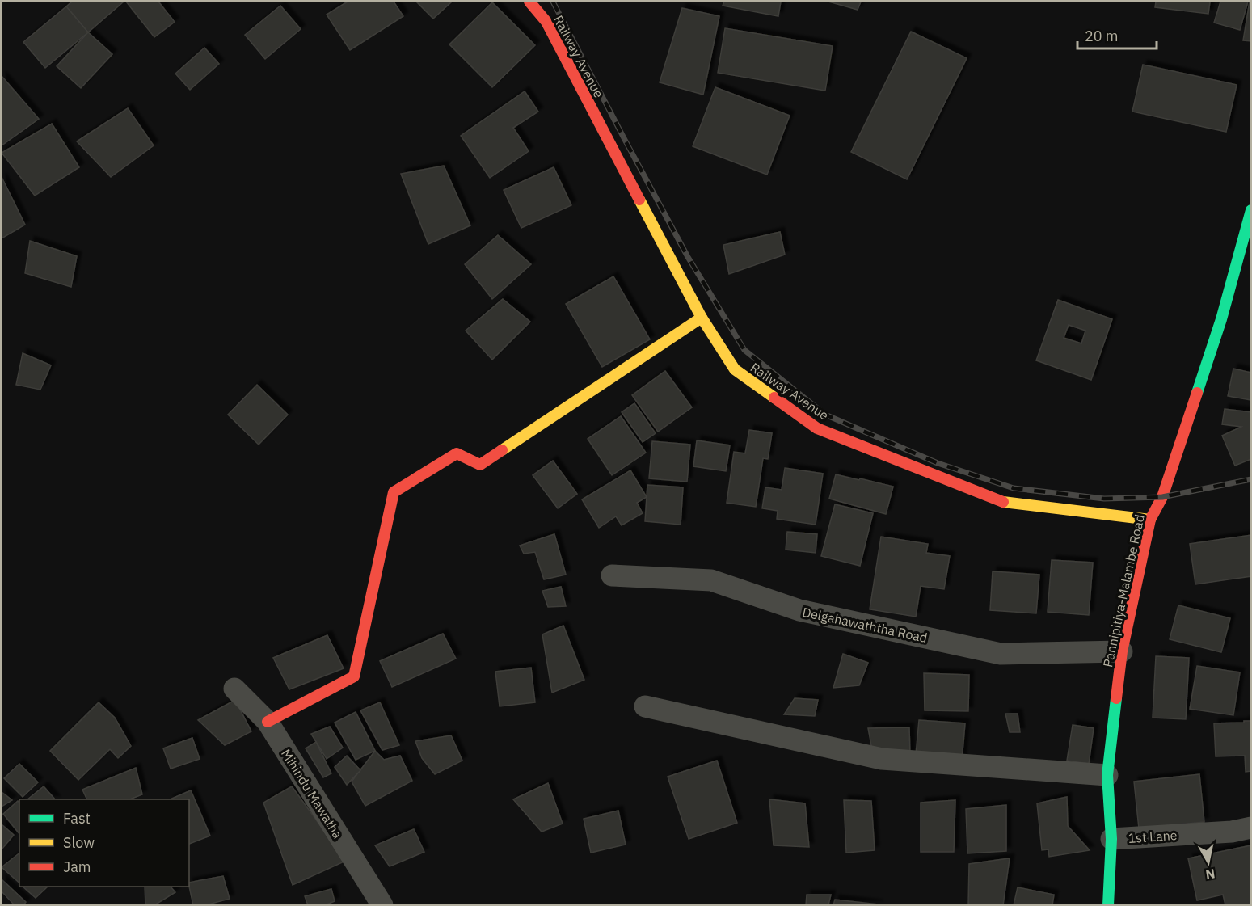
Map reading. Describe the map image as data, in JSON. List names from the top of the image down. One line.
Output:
{"streets":{"street":["Railway Avenue","Pannipitiya-Malambe Road","Delgahawaththa Road","Mihindu Mawatha","1st Lane"]},"crossings":[["Railway Avenue","Pannipitiya-Malambe Road"],["Pannipitiya-Malambe Road","Delgahawaththa Road"],["Pannipitiya-Malambe Road","1st Lane"]],"legend":["Fast","Slow","Jam"],"scale_bar":"20 m","north":"bottom"}
